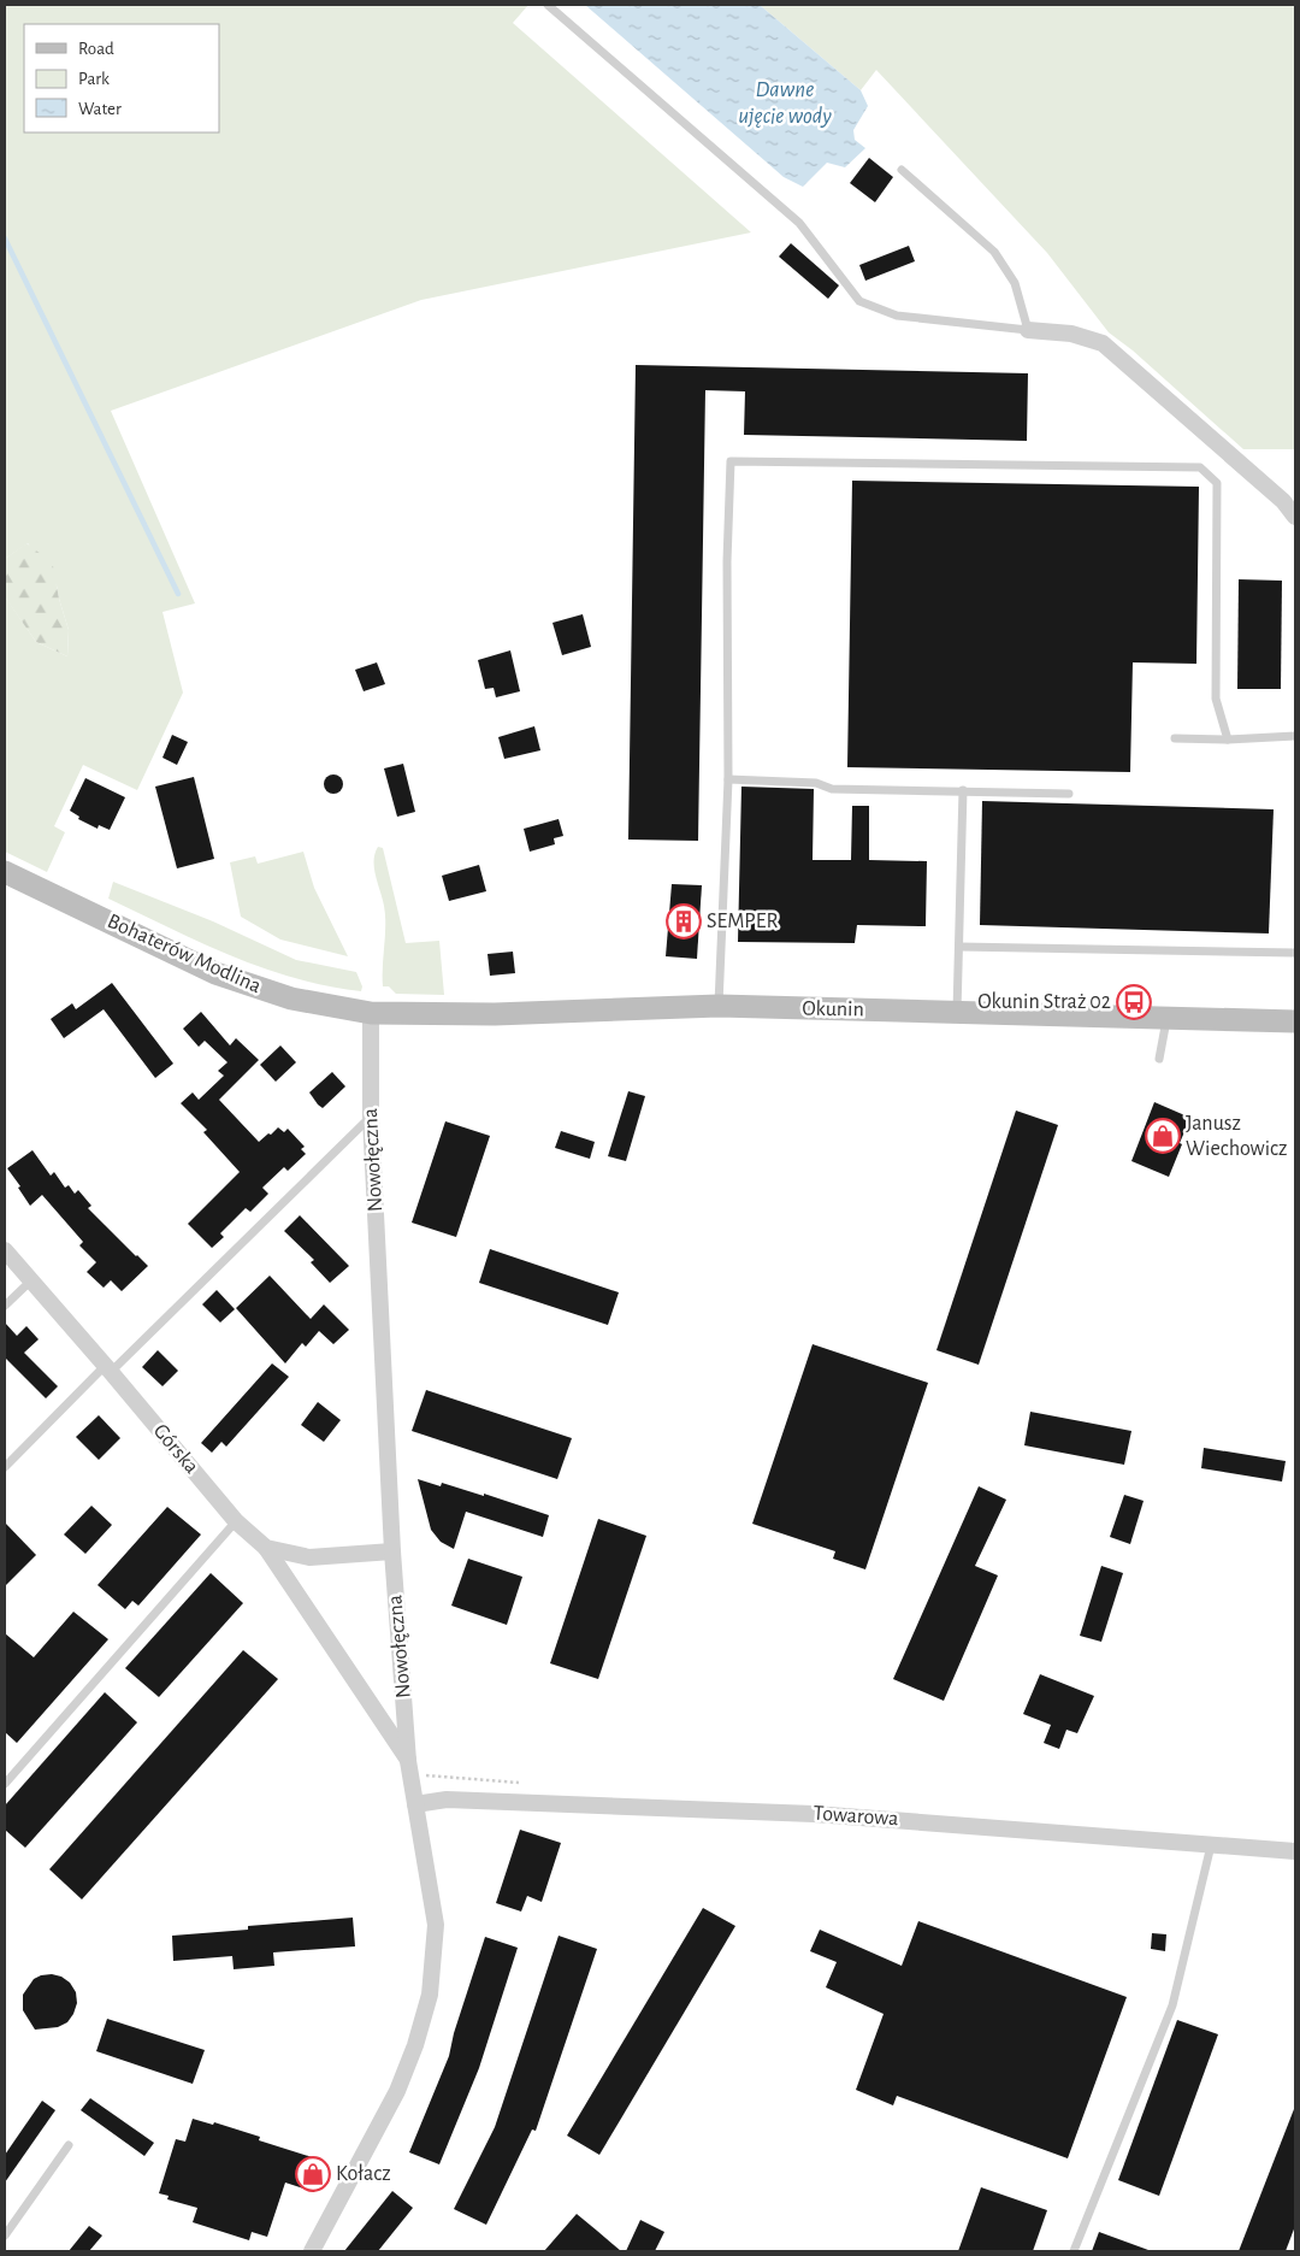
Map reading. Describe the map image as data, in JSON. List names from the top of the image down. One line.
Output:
{"streets":{"main road":["Bohaterów Modlina","Okunin"],"street":["Nowołęczna","Górska","Towarowa"]},"crossings":[["Bohaterów Modlina","Okunin"],["Bohaterów Modlina","Nowołęczna"],["Okunin","Nowołęczna"],["Nowołęczna","Górska"],["Nowołęczna","Towarowa"]],"water":["Dawne ujęcie wody"],"places":{"building":["SEMPER"],"bus stop":["Okunin Straż 02"],"shop":["Janusz Wiechowicz","Kołacz"]},"legend":["Road","Park","Water"]}
